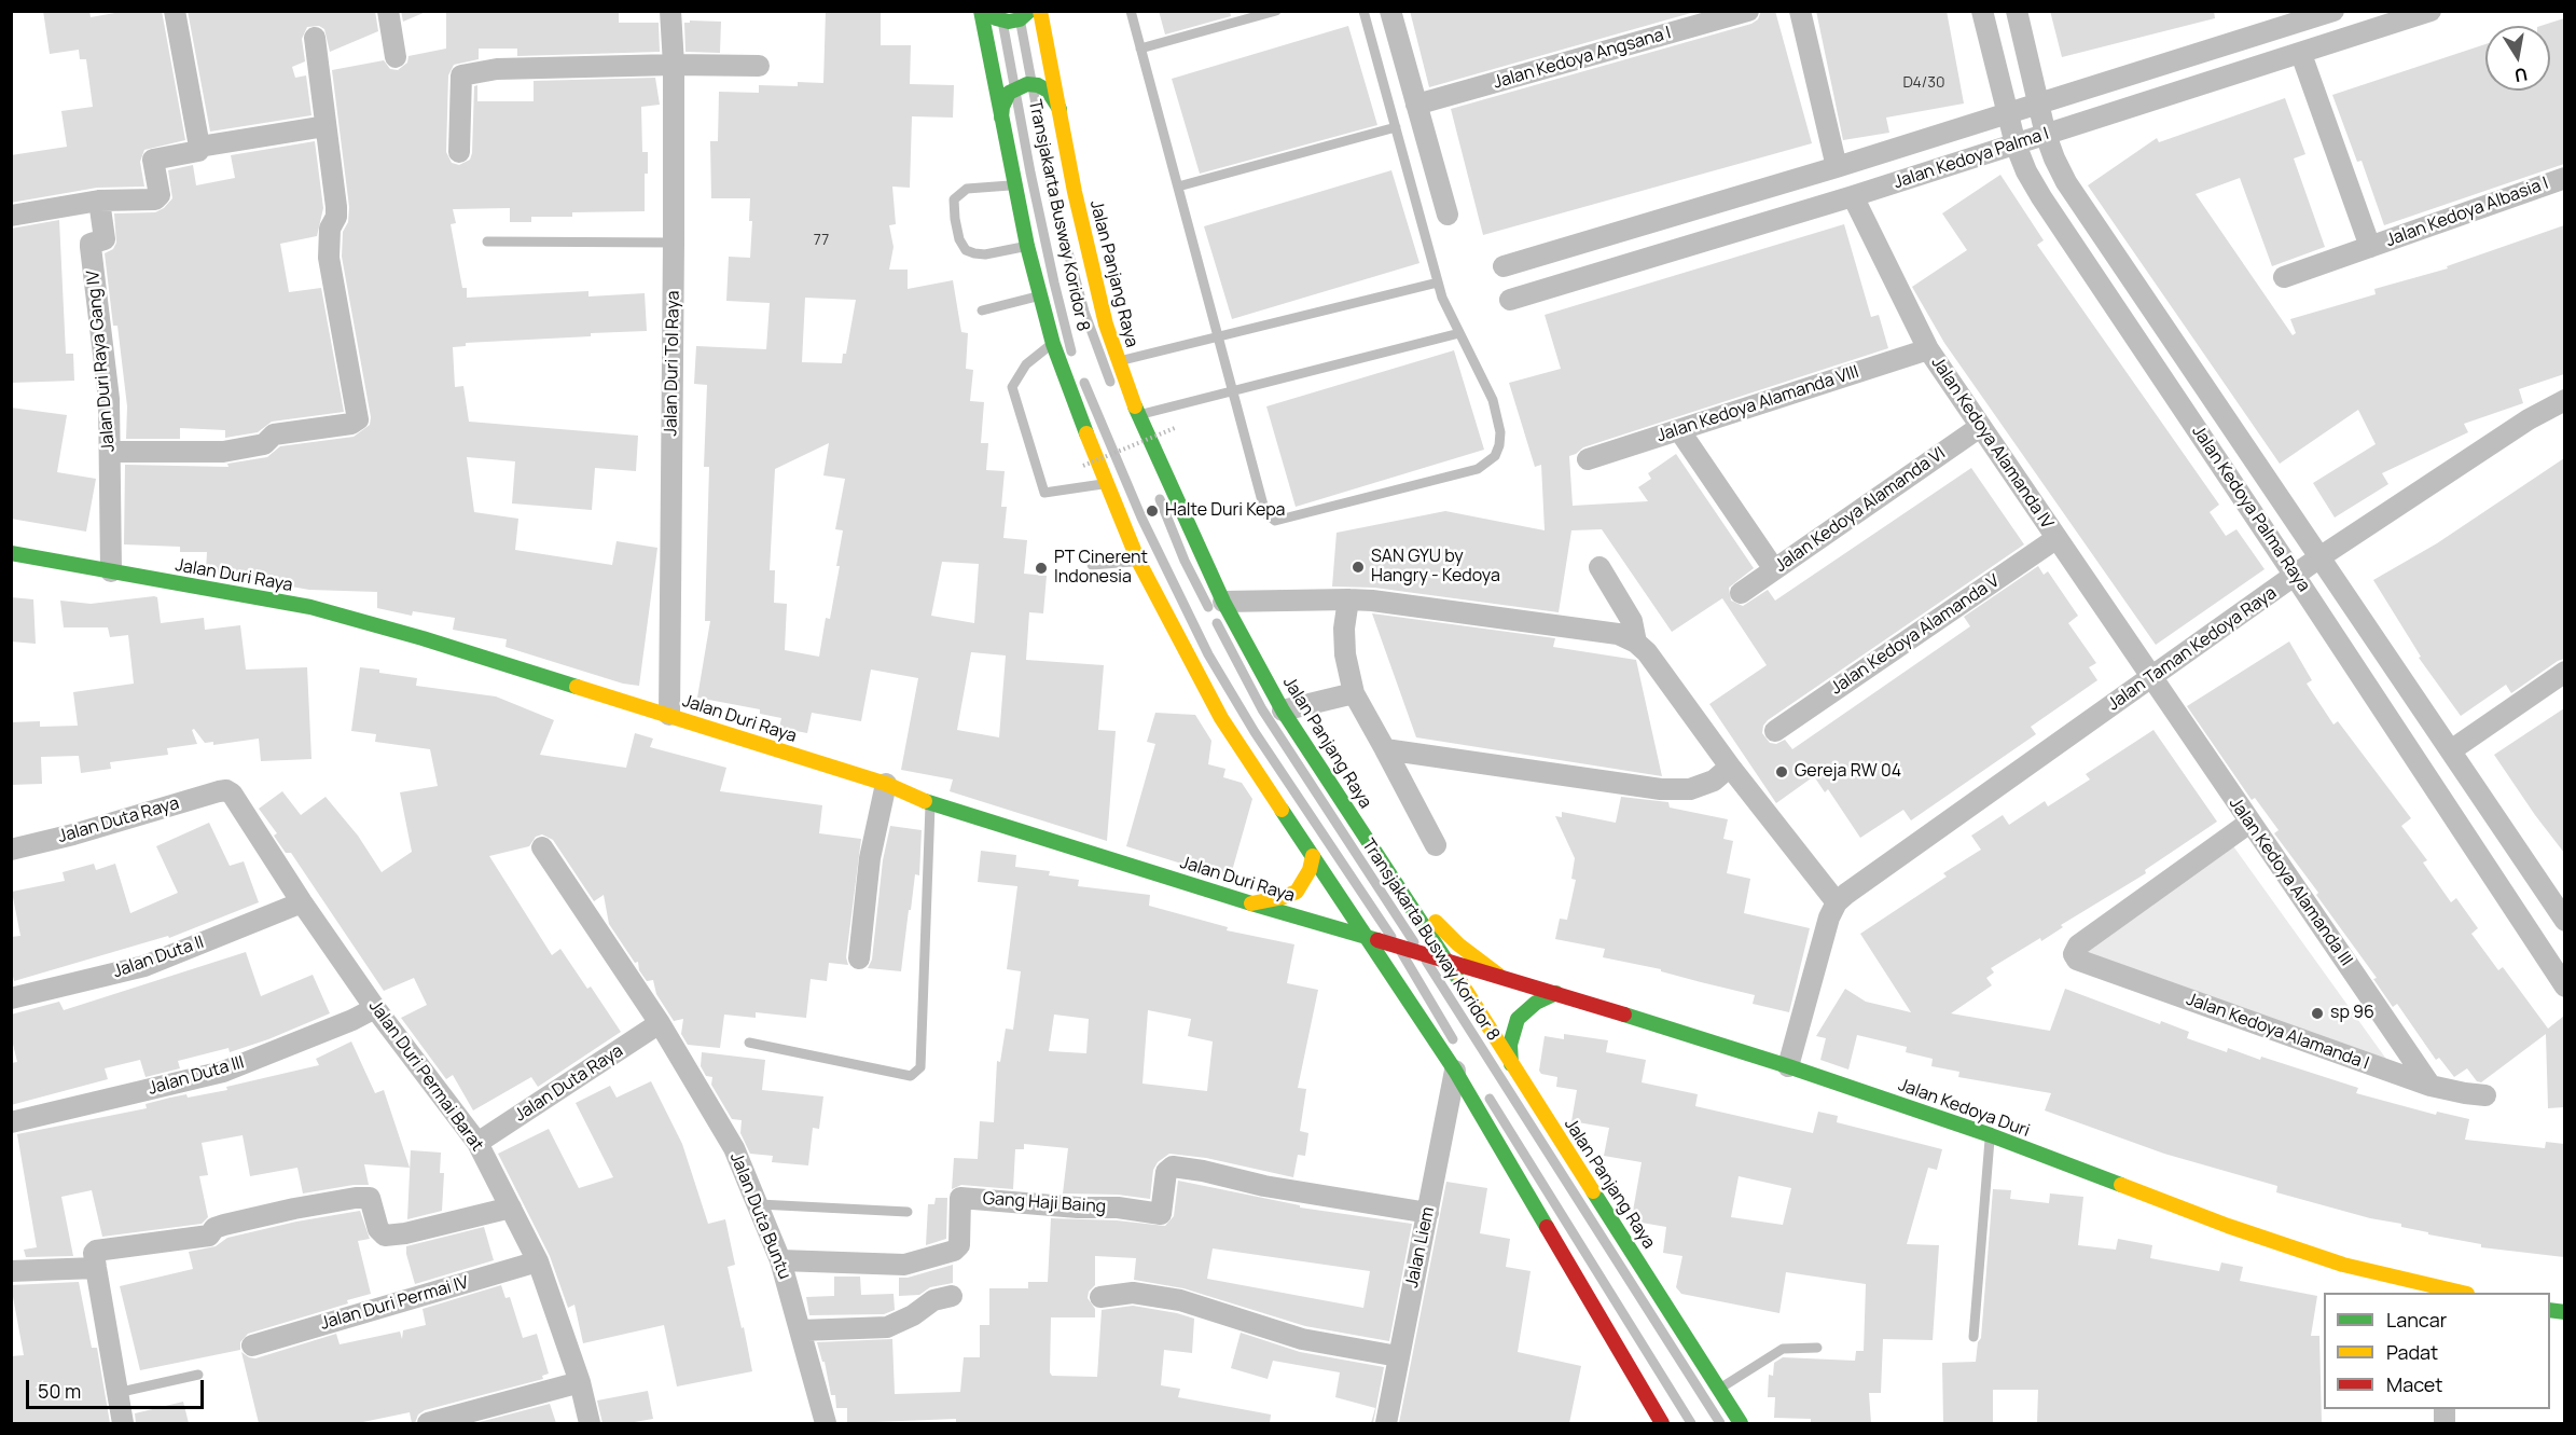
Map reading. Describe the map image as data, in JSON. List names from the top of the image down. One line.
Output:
{"streets":{"main road":["Jalan Panjang Raya","Jalan Duri Raya","Jalan Kedoya Duri"],"street":["Jalan Kedoya Angsana I","Jalan Kedoya Palma I","Jalan Kedoya Albasia I","Jalan Duri Raya Gang IV","Jalan Duri Tol Raya","Jalan Kedoya Alamanda VIII","Jalan Kedoya Alamanda IV","Jalan Kedoya Palma Raya","Jalan Kedoya Alamanda VI","Jalan Kedoya Alamanda V","Jalan Taman Kedoya Raya","Jalan Duta Raya","Jalan Kedoya Alamanda III","Jalan Duta II","Jalan Kedoya Alamanda I","Jalan Duta III","Jalan Duri Permai Barat","Gang Haji Baing","Jalan Duta Buntu","Jalan Liem","Jalan Duri Permai IV"],"lane":["Transjakarta Busway Koridor 8"]},"crossings":[["Jalan Kedoya Palma I","Jalan Kedoya Albasia I"],["Jalan Kedoya Palma I","Jalan Kedoya Alamanda IV"],["Jalan Kedoya Palma I","Jalan Kedoya Palma Raya"],["Transjakarta Busway Koridor 8","Jalan Duri Raya"],["Jalan Panjang Raya","Jalan Duri Raya"],["Jalan Panjang Raya","Jalan Kedoya Duri"],["Jalan Duri Raya Gang IV","Jalan Duri Raya"],["Jalan Duri Tol Raya","Jalan Duri Raya"],["Jalan Kedoya Alamanda VIII","Jalan Kedoya Alamanda IV"],["Jalan Kedoya Alamanda IV","Jalan Kedoya Alamanda VI"],["Jalan Kedoya Alamanda IV","Jalan Kedoya Alamanda V"],["Jalan Kedoya Alamanda IV","Jalan Taman Kedoya Raya"],["Jalan Kedoya Alamanda IV","Jalan Kedoya Alamanda III"],["Jalan Kedoya Palma Raya","Jalan Taman Kedoya Raya"],["Jalan Duri Raya","Jalan Kedoya Duri"],["Jalan Taman Kedoya Raya","Jalan Kedoya Alamanda III"],["Jalan Duta Raya","Jalan Duri Permai Barat"],["Jalan Duta Raya","Jalan Duta Buntu"],["Jalan Kedoya Alamanda III","Jalan Kedoya Alamanda I"],["Jalan Duta II","Jalan Duri Permai Barat"],["Jalan Duta III","Jalan Duri Permai Barat"],["Jalan Duri Permai Barat","Jalan Duri Permai IV"],["Gang Haji Baing","Jalan Duta Buntu"],["Gang Haji Baing","Jalan Liem"]],"places":["Halte Duri Kepa","SAN GYU by Hangry - Kedoya","PT Cinerent Indonesia","Gereja RW 04","sp 96"],"house_numbers":["D4/30","77"],"legend":["Lancar","Padat","Macet"],"scale_bar":"50 m","north":"bottom"}
